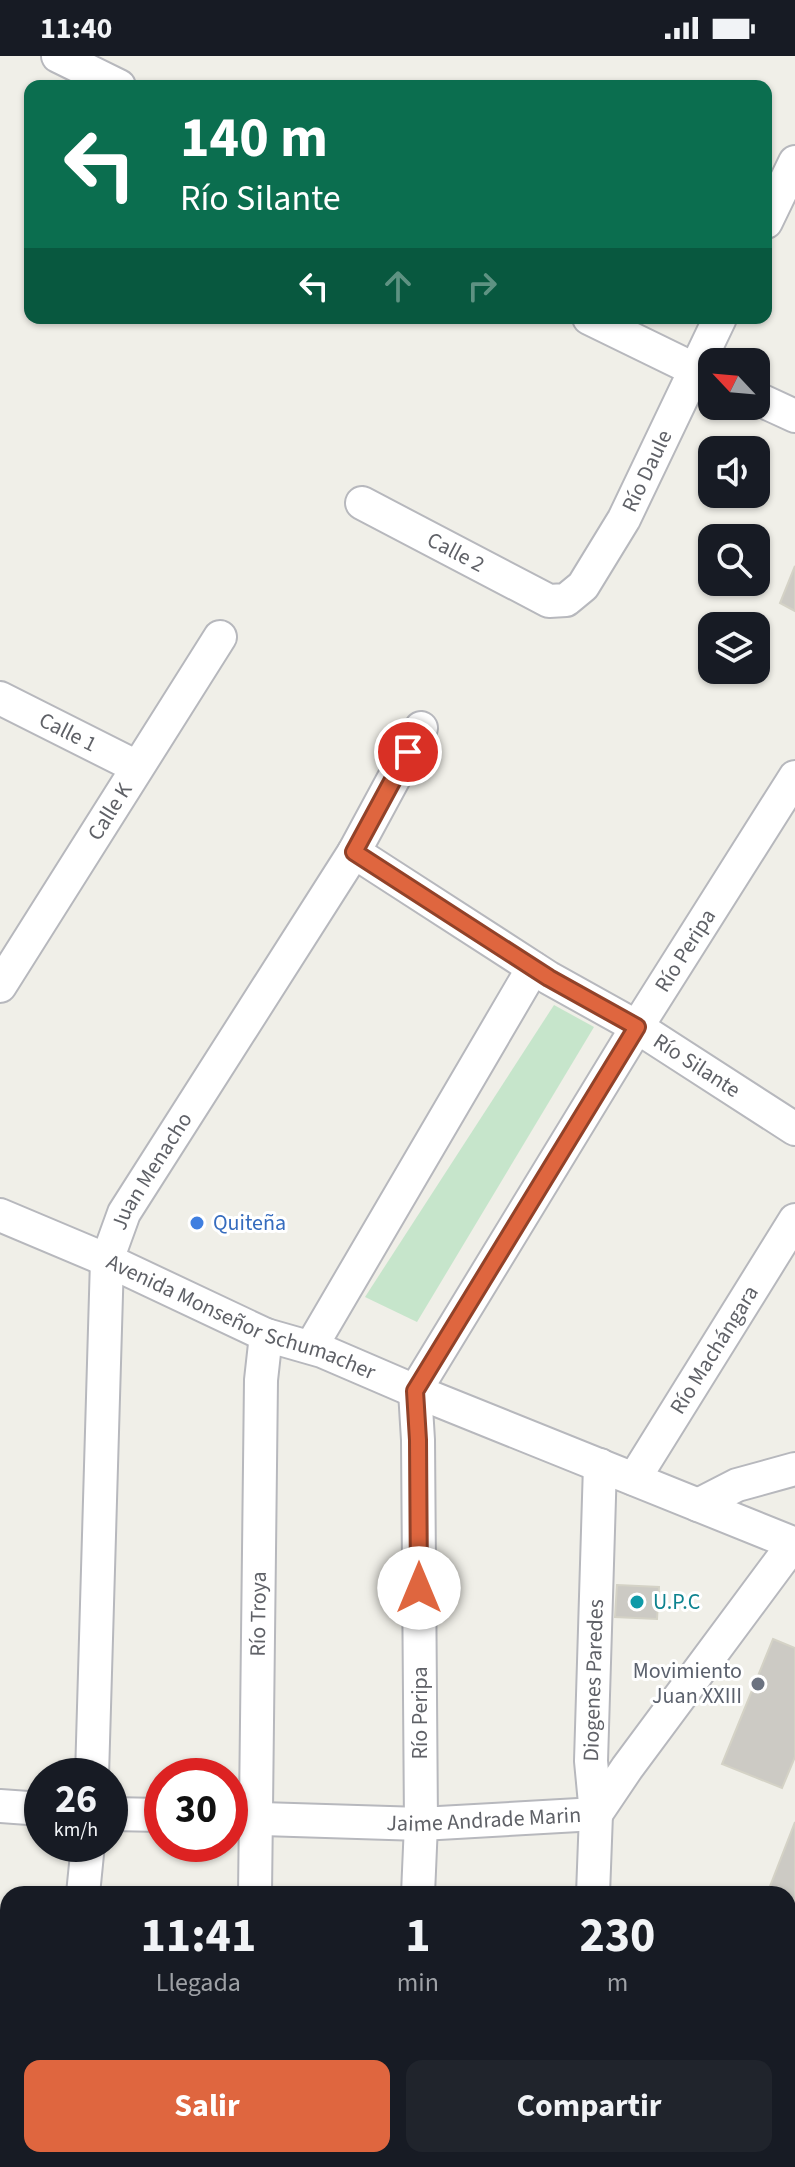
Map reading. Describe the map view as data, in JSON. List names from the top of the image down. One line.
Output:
{"streets":{"street":["Río Daule","Calle 2","Calle 1","Calle K","Río Peripa","Río Silante","Juan Menacho","Avenida Monseñor Schumacher","Río Machángara","Río Troya","Diogenes Paredes","Jaime Andrade Marin"]},"crossings":[["Río Daule","Calle 2"],["Calle 1","Calle K"],["Río Peripa","Río Silante"],["Río Peripa","Avenida Monseñor Schumacher"],["Río Peripa","Jaime Andrade Marin"],["Río Silante","Juan Menacho"],["Juan Menacho","Avenida Monseñor Schumacher"],["Avenida Monseñor Schumacher","Río Machángara"],["Avenida Monseñor Schumacher","Río Troya"],["Avenida Monseñor Schumacher","Diogenes Paredes"],["Avenida Monseñor Schumacher","Jaime Andrade Marin"],["Diogenes Paredes","Jaime Andrade Marin"]],"places":["Quiteña","U.P.C","Movimiento Juan XXIII"],"north":"top left","page":{"status":"11:40","turn":["140 m","Río Silante"],"speed":"26 km/h","limit":"30","eta":["11:41","Llegada","1","min","230","m"],"buttons":["Salir","Compartir"]}}
